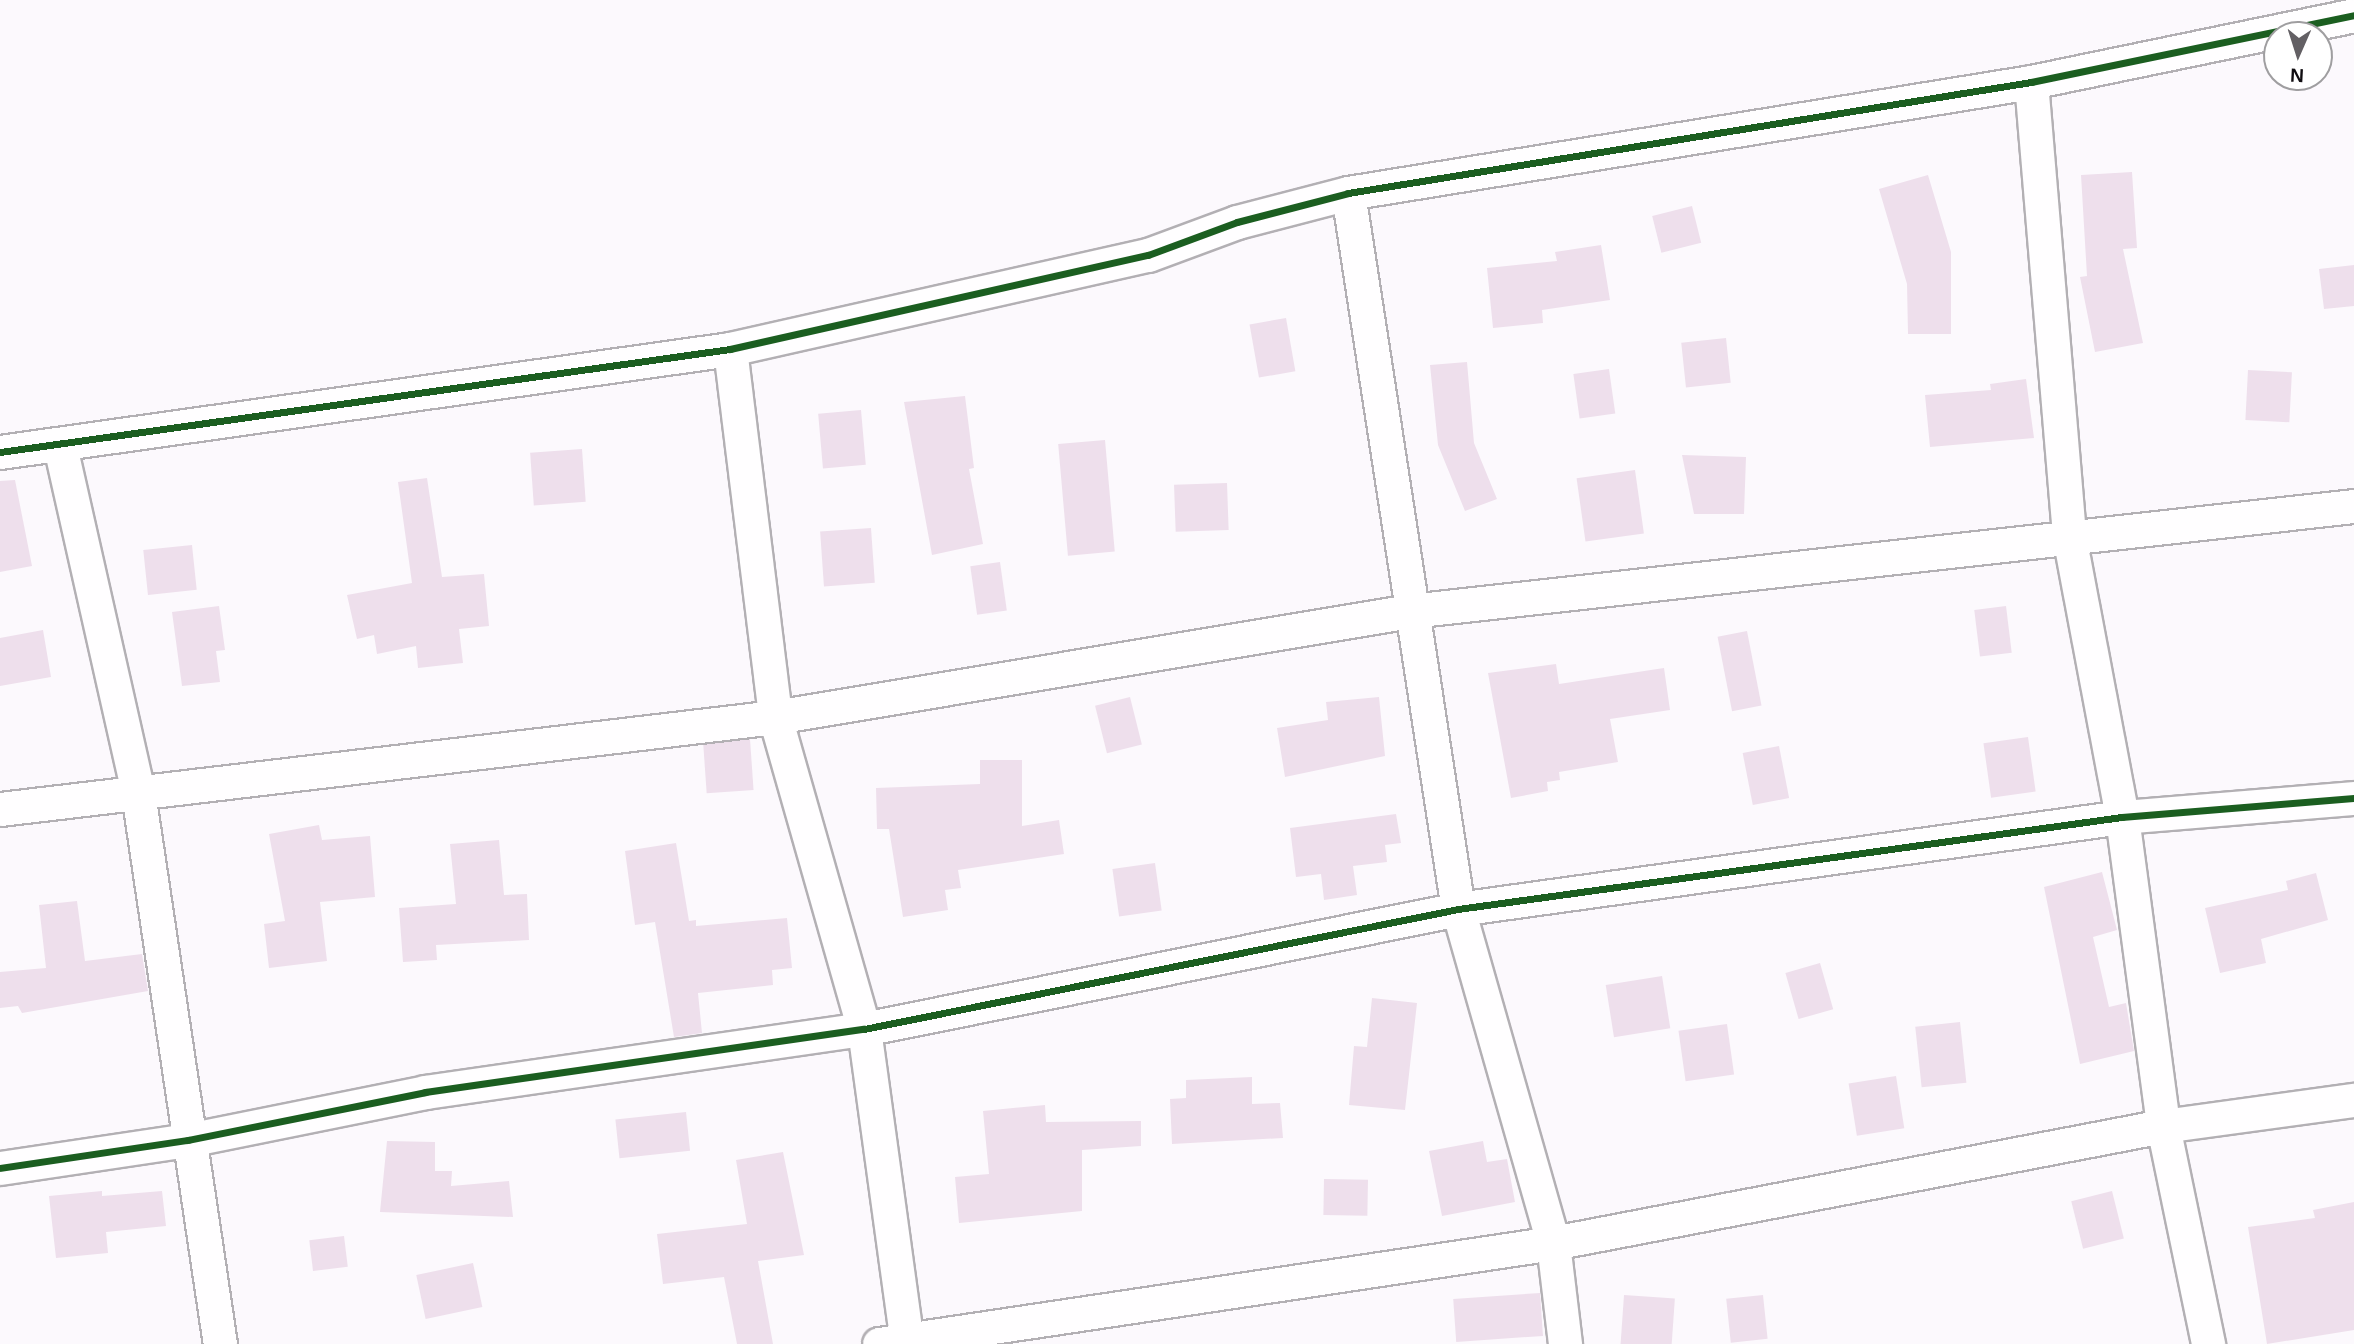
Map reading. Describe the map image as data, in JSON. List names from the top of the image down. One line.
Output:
{"north":"bottom"}
